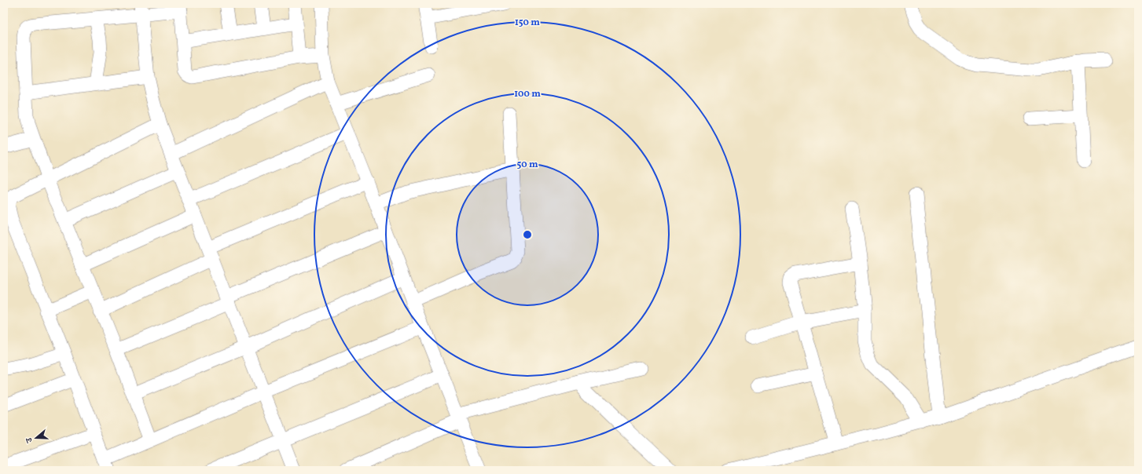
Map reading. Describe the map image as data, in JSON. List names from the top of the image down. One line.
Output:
{"north":"left","rings":["150 m","100 m","50 m"]}
